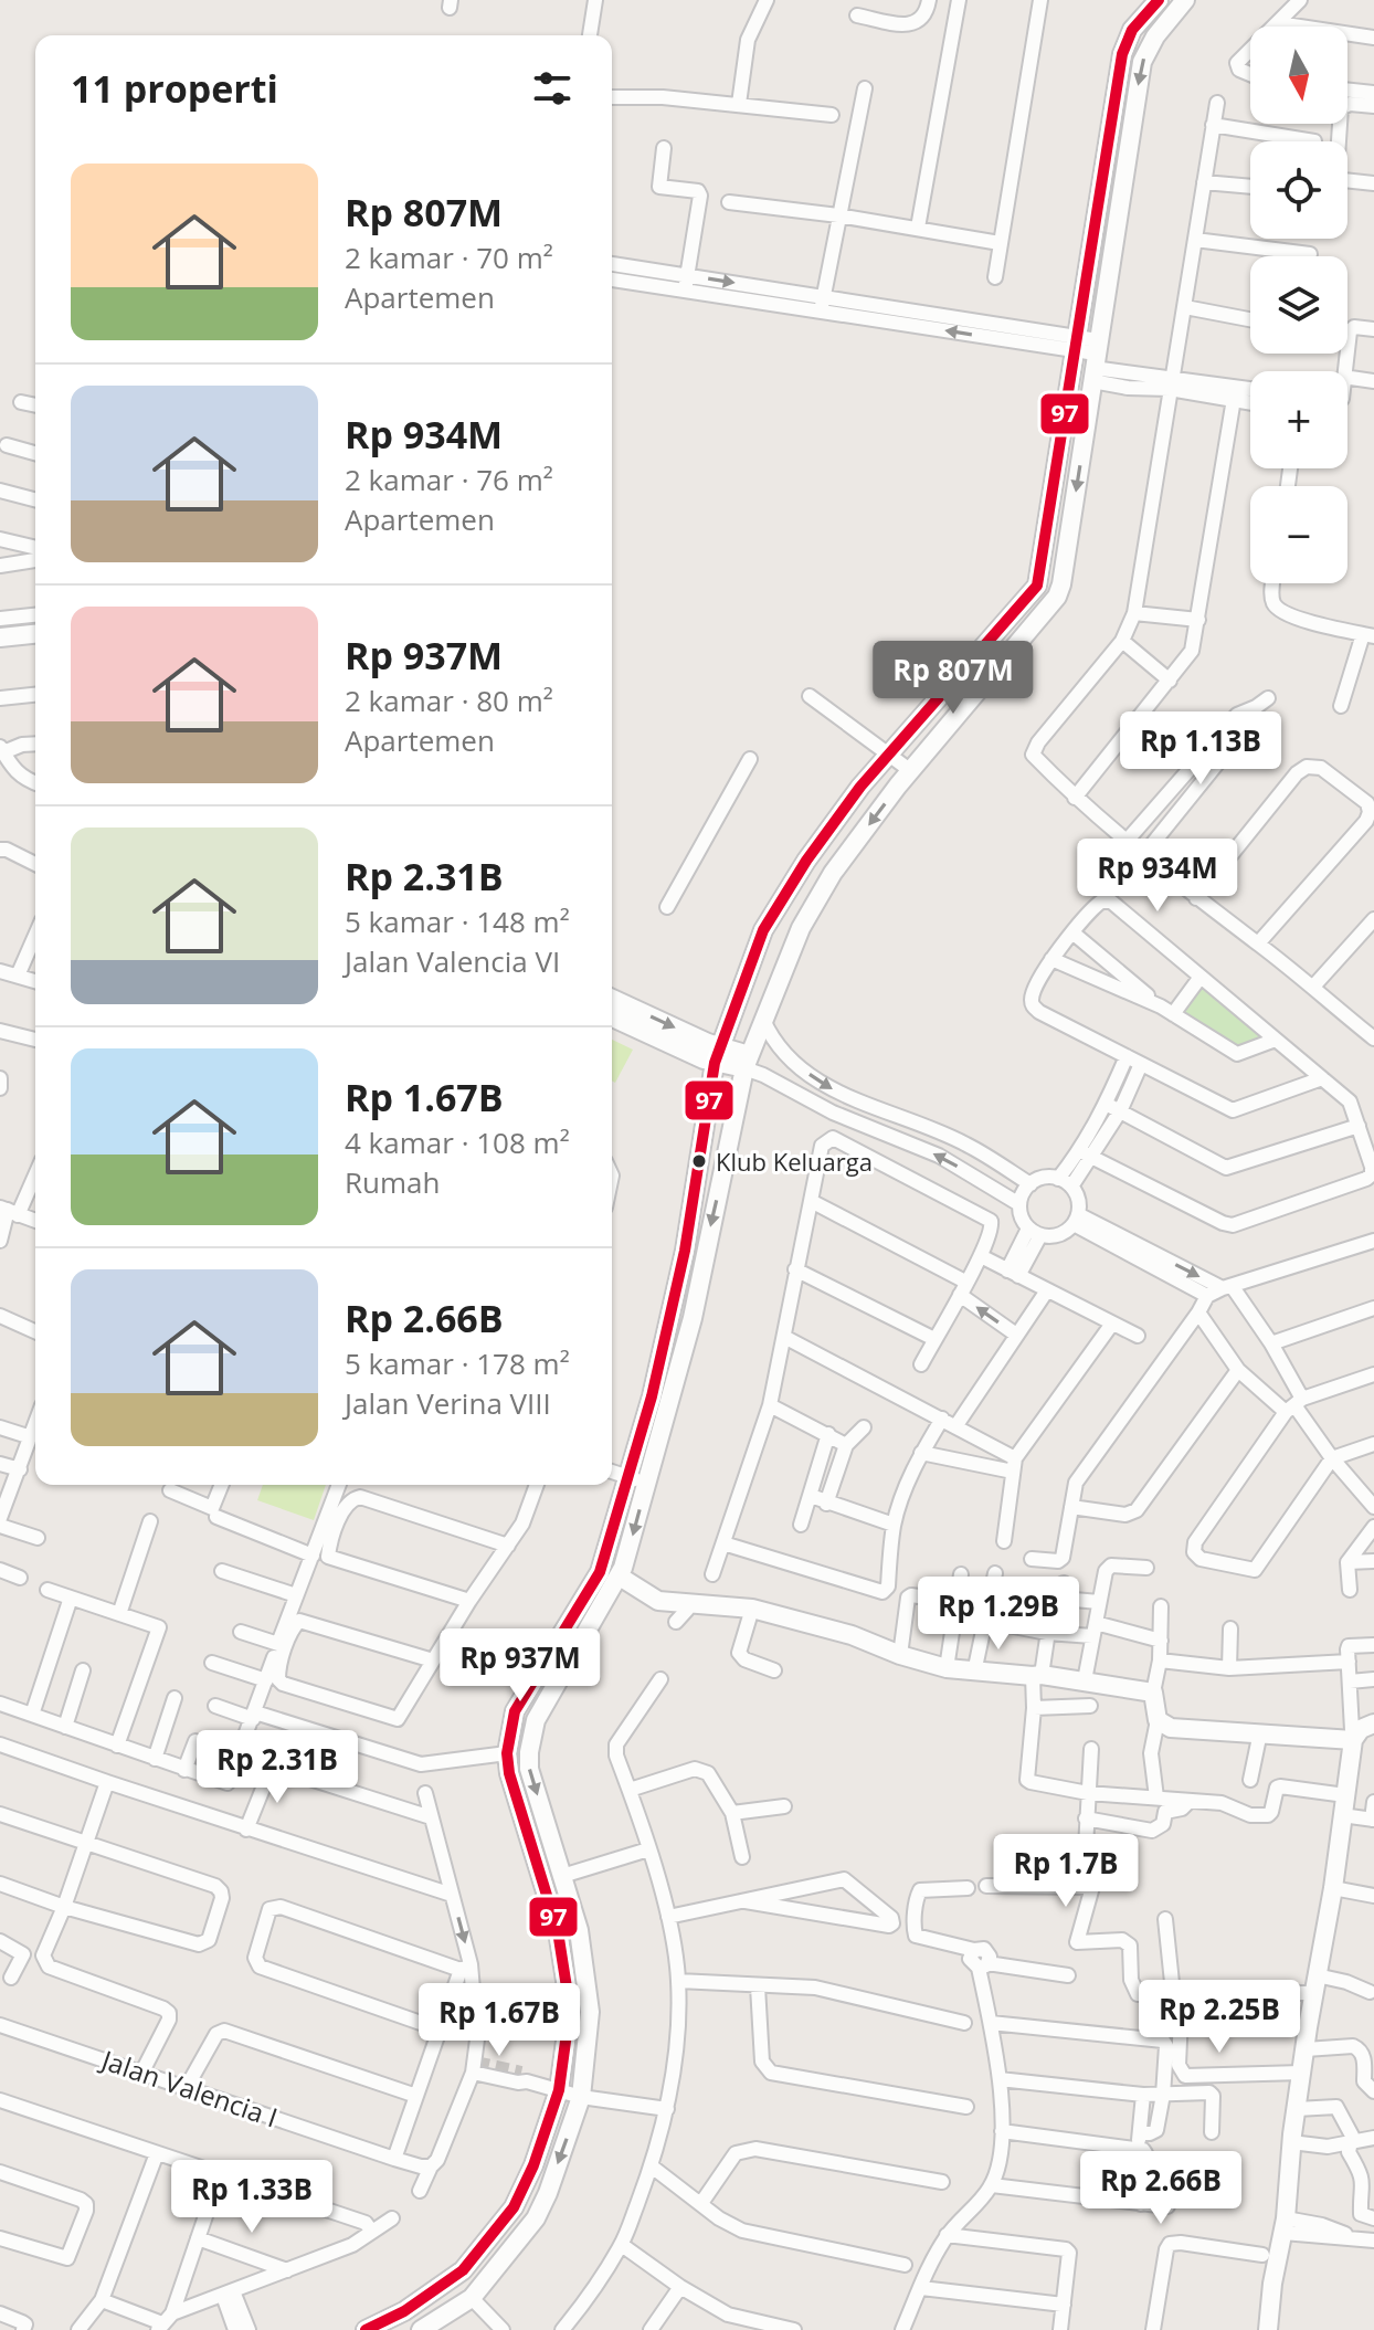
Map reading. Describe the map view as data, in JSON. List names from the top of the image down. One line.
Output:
{"streets":{"street":["Jalan Valencia I"]},"places":["Klub Keluarga"],"lines":["transit line 97"],"north":"bottom","page":{"map_buttons":["+","−"],"heading":"11 properti","list":[{"name":"Rp 807M","note":"2 kamar · 70 m² · Apartemen"},{"name":"Rp 934M","note":"2 kamar · 76 m² · Apartemen"},{"name":"Rp 937M","note":"2 kamar · 80 m² · Apartemen"},{"name":"Rp 2.31B","note":"5 kamar · 148 m² · Jalan Valencia VI"},{"name":"Rp 1.67B","note":"4 kamar · 108 m² · Rumah"},{"name":"Rp 2.66B","note":"5 kamar · 178 m² · Jalan Verina VIII"}],"price":["Rp 807M","Rp 1.13B","Rp 934M","Rp 1.29B","Rp 937M","Rp 2.31B","Rp 1.7B","Rp 2.25B","Rp 1.67B","Rp 2.66B","Rp 1.33B"]}}
